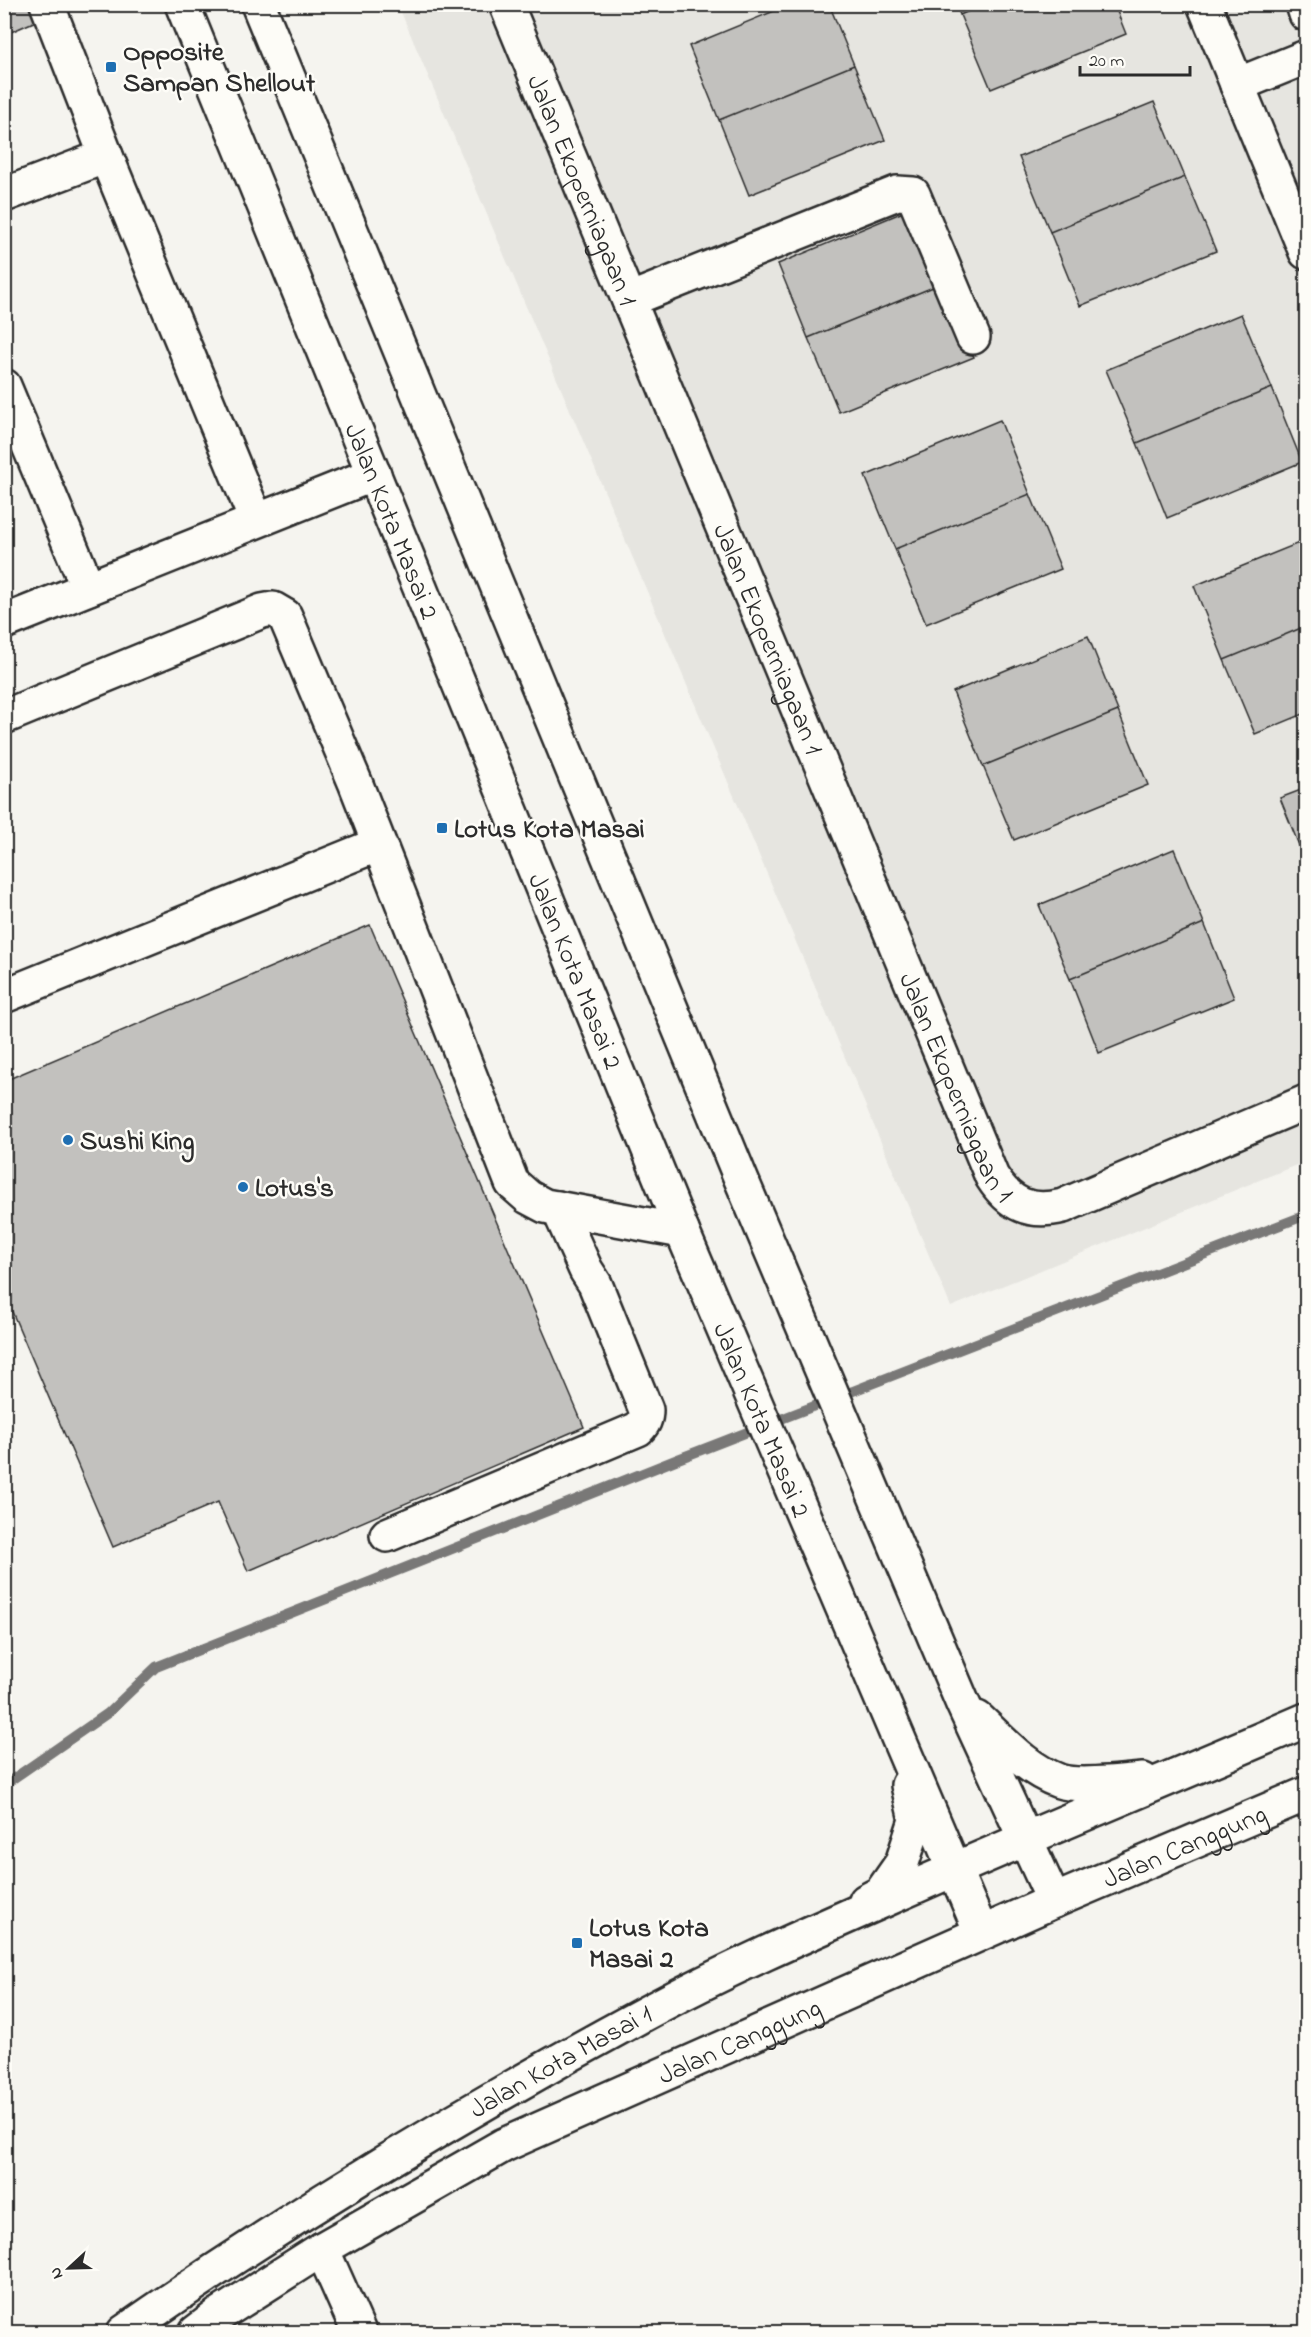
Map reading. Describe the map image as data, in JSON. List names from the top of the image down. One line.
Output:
{"streets":{"main road":["Jalan Ekoperniagaan 1","Jalan Kota Masai 2","Jalan Canggung","Jalan Kota Masai 1"]},"crossings":[["Jalan Kota Masai 2","Jalan Canggung"],["Jalan Kota Masai 2","Jalan Kota Masai 1"]],"places":{"transit":["Opposite Sampan Shellout","Lotus Kota Masai","Lotus Kota Masai 2"],"other":["Sushi King","Lotus's"]},"scale_bar":"20 m","north":"left"}
